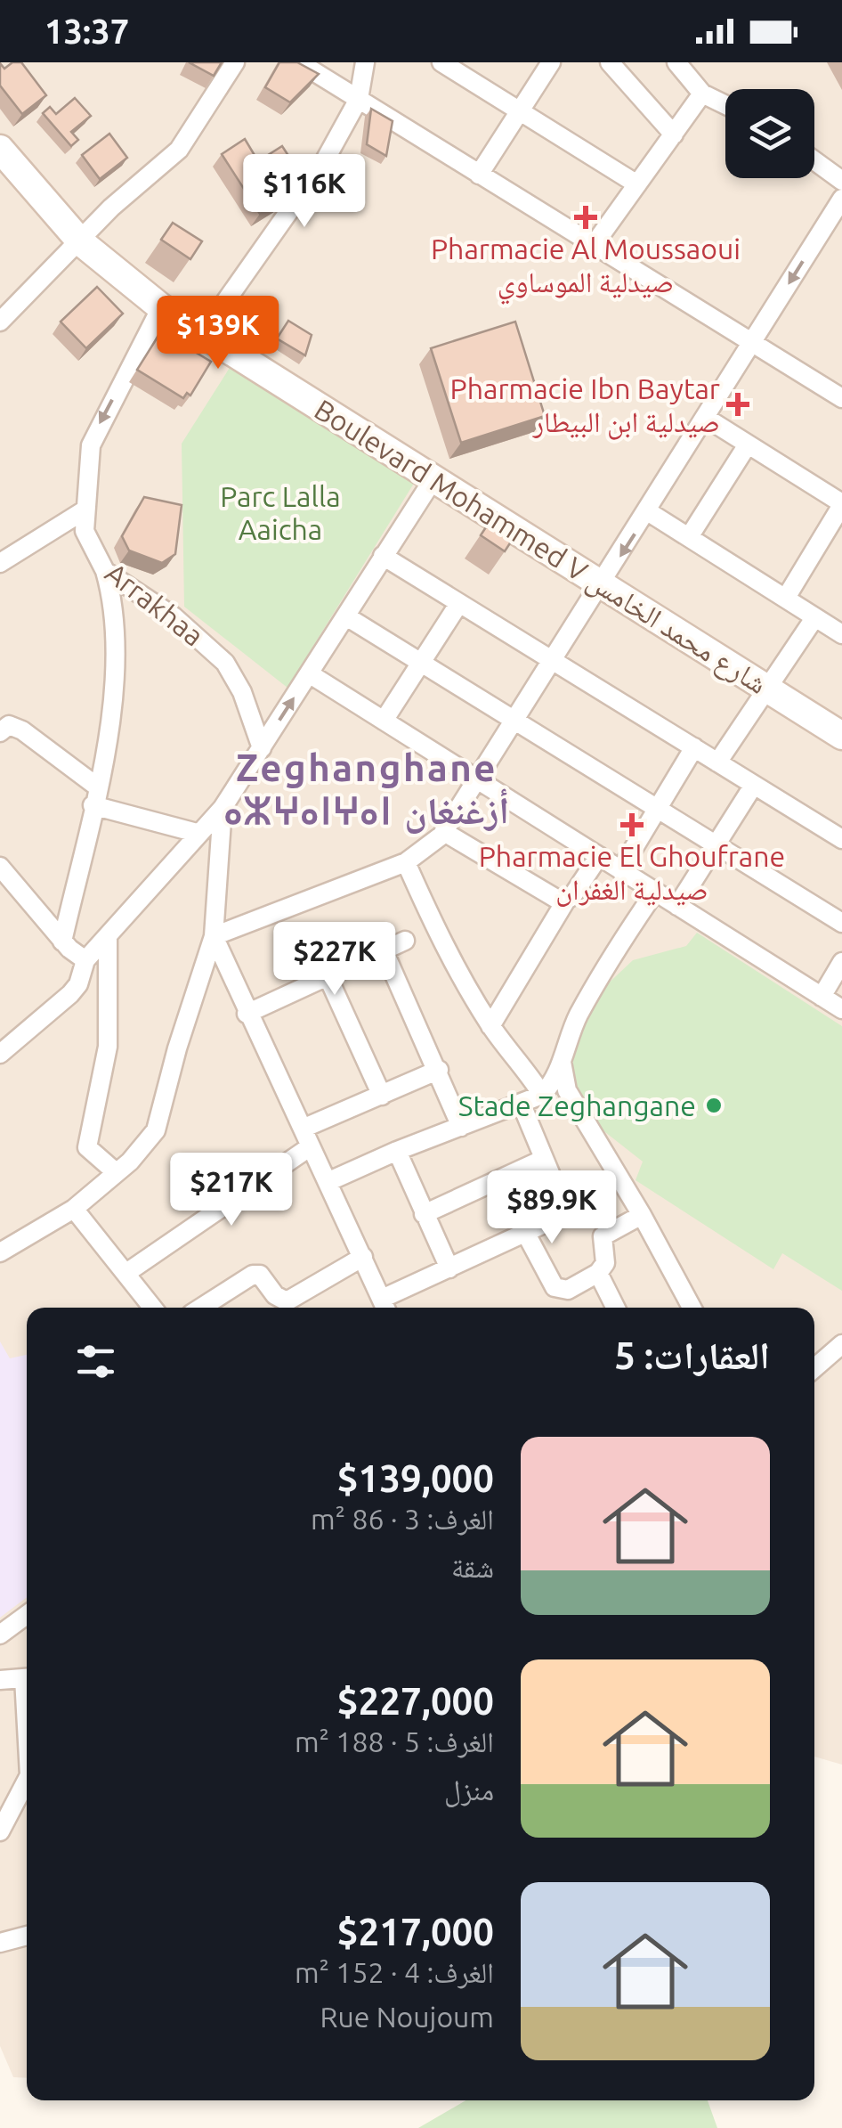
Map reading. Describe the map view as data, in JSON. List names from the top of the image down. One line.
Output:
{"streets":{"main road":["Boulevard Mohammed V شارع محمد الخامس"],"street":["Arrakhaa"]},"crossings":[["Boulevard Mohammed V شارع محمد الخامس","Arrakhaa"]],"districts":["Zeghanghane ⴰⵣⵖⴰⵏⵖⴰⵏ أزغنغان"],"parks":["Parc Lalla Aaicha"],"places":{"health":["Pharmacie Al Moussaoui صيدلية الموساوي","Pharmacie Ibn Baytar صيدلية ابن البيطار","Pharmacie El Ghoufrane صيدلية الغفران"],"other":["Stade Zeghangane"]},"page":{"status":"13:37","price":["$116K","$139K","$227K","$217K","$89.9K"],"heading":"العقارات: 5","list":[{"name":"$139,000","note":"الغرف: 3 · 86 m² · شقة"},{"name":"$227,000","note":"الغرف: 5 · 188 m² · منزل"},{"name":"$217,000","note":"الغرف: 4 · 152 m² · Rue Noujoum"}]}}
